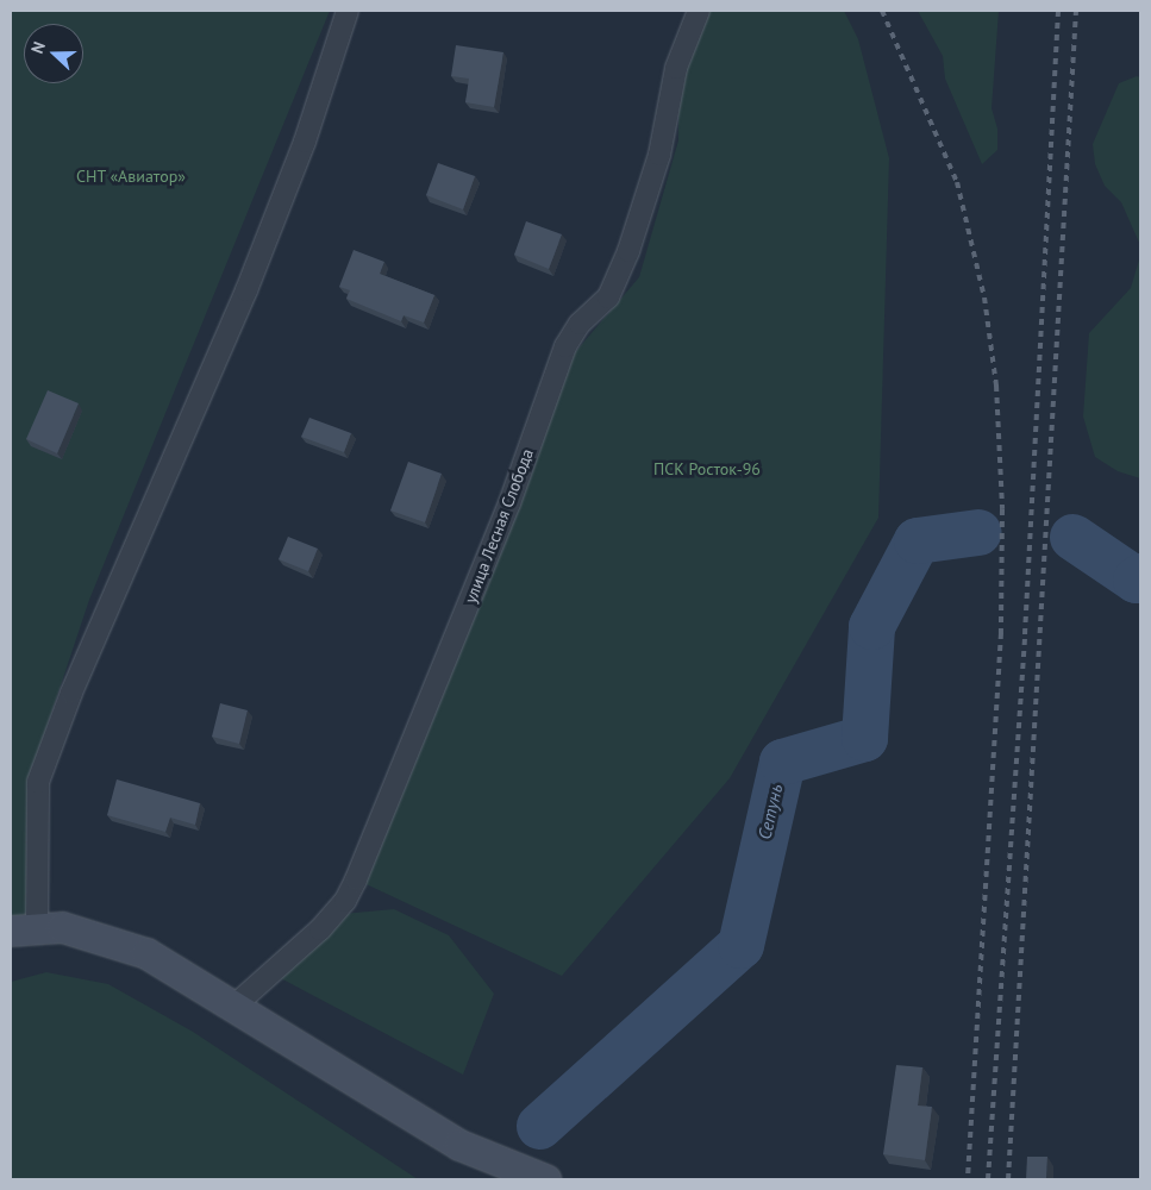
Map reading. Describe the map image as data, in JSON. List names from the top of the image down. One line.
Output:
{"streets":{"street":["улица Лесная Слобода"]},"water":["Сетунь"],"parks":["СНТ «Авиатор»","ПСК Росток-96"],"north":"left"}
